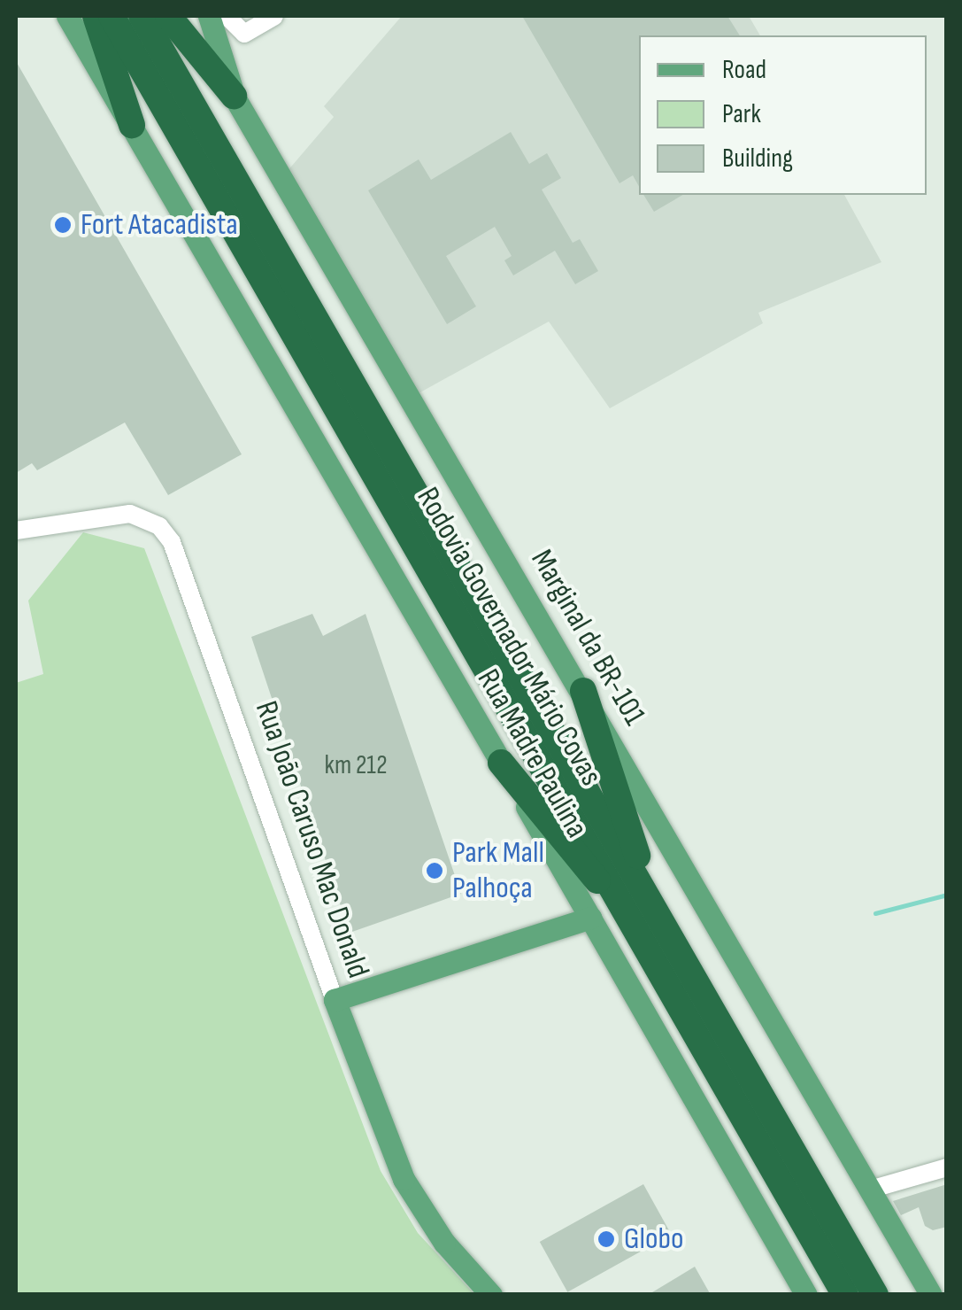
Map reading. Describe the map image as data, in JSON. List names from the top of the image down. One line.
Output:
{"streets":{"highway":["Rodovia Governador Mário Covas"],"main road":["Marginal da BR-101","Rua Madre Paulina","Rua João Caruso Mac Donald"]},"places":["Fort Atacadista","Park Mall Palhoça","Globo"],"house_numbers":["km 212"],"legend":["Road","Park","Building"]}
